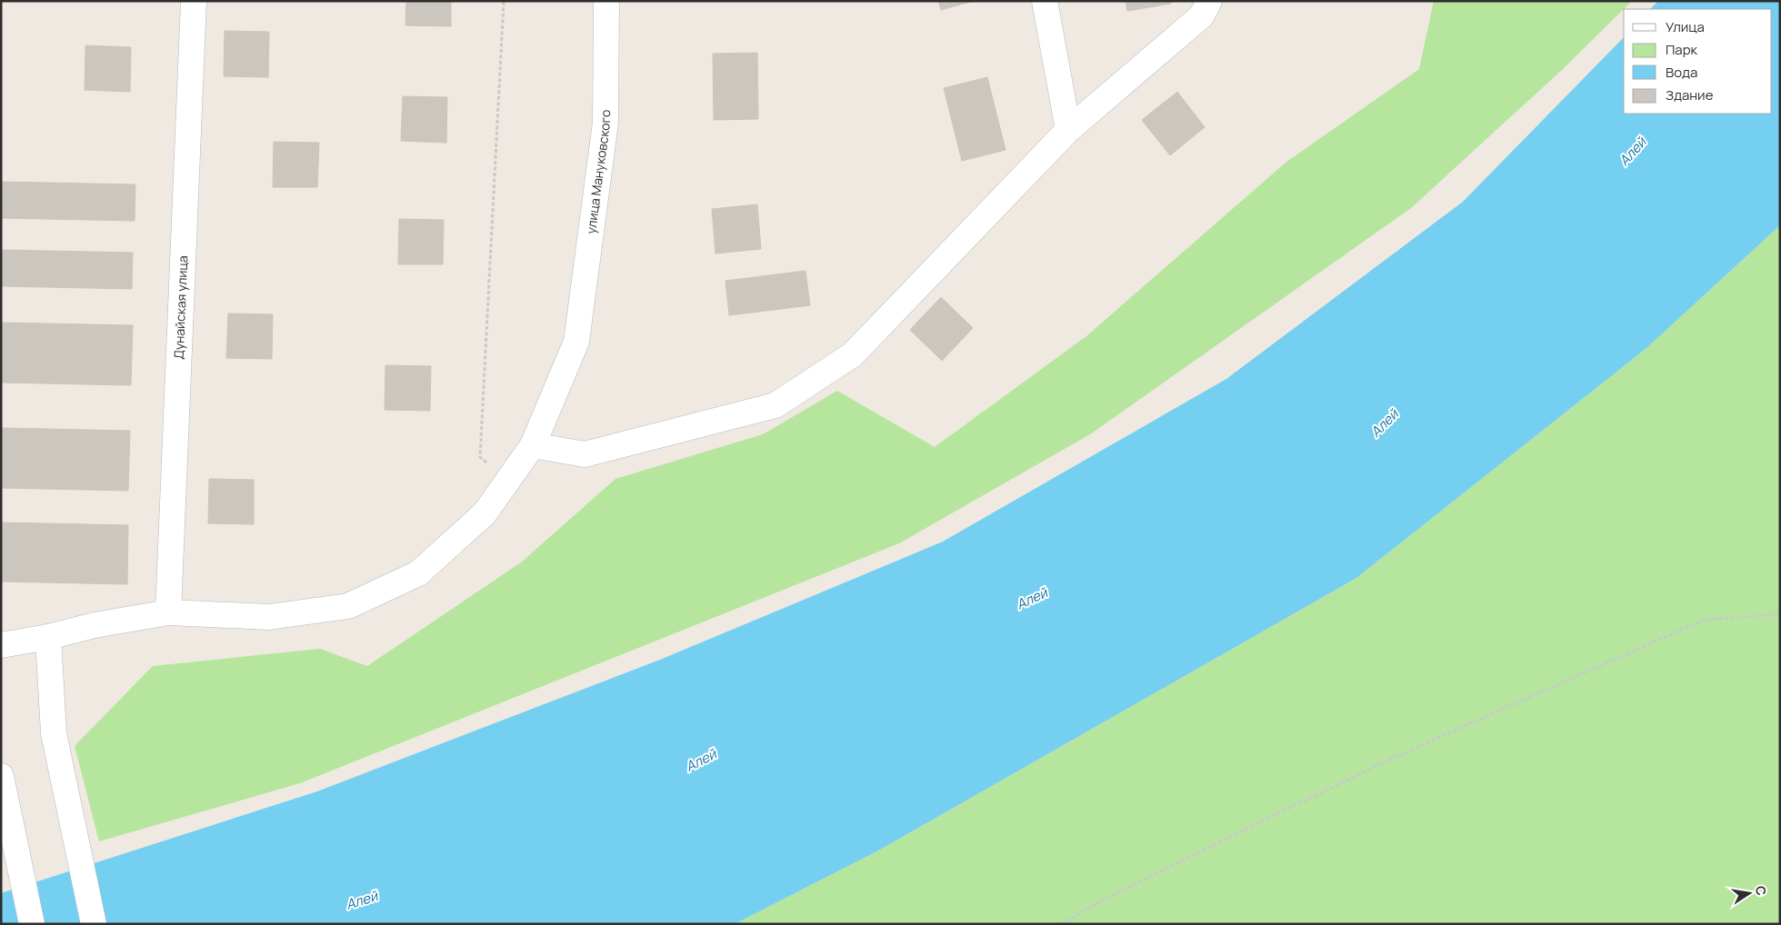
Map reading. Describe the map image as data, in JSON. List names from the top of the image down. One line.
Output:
{"streets":{"street":["улица Мануковского","Дунайская улица"]},"crossings":[["улица Мануковского","Дунайская улица"]],"water":["Алей"],"legend":["Улица","Парк","Вода","Здание"],"north":"right"}
